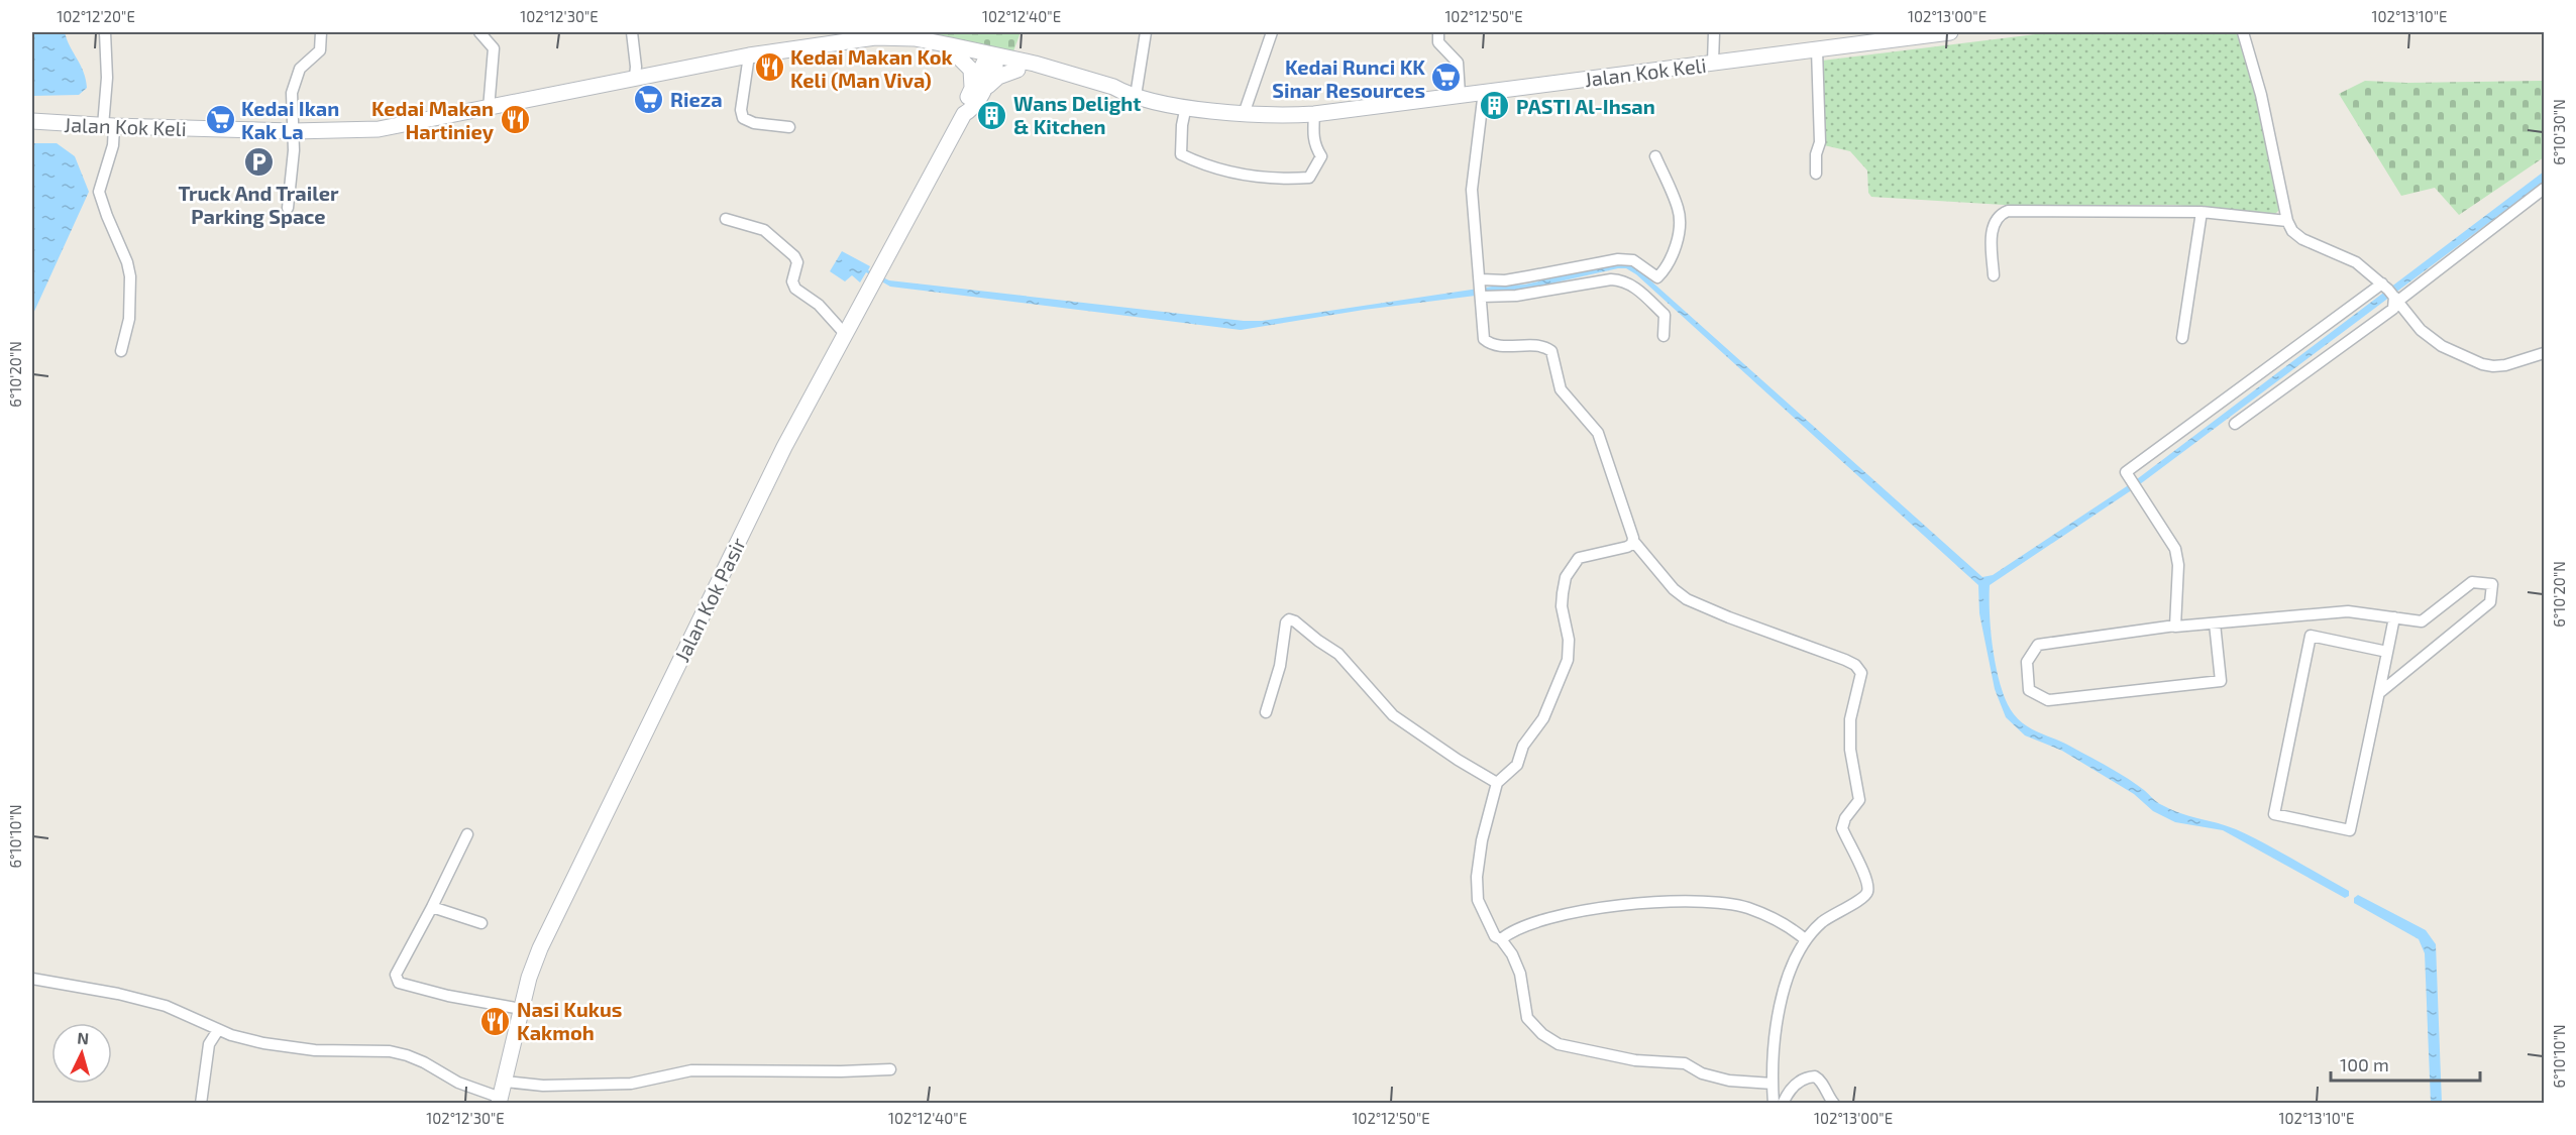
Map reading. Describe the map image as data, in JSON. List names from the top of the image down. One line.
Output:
{"streets":{"street":["Jalan Kok Keli","Jalan Kok Pasir"]},"crossings":[["Jalan Kok Keli","Jalan Kok Pasir"]],"places":{"restaurant":["Kedai Makan Kok Keli (Man Viva)","Kedai Makan Hartiniey","Nasi Kukus Kakmoh"],"supermarket":["Kedai Runci KK Sinar Resources","Rieza","Kedai Ikan Kak La"],"building":["PASTI Al-Ihsan","Wans Delight & Kitchen"],"parking":["Truck And Trailer Parking Space"]},"scale_bar":"100 m","north":"top","coordinates":["102°12'20\"E","102°12'30\"E","102°12'40\"E","102°12'50\"E","102°13'00\"E","102°13'10\"E","6°10'30\"N","6°10'20\"N","6°10'10\"N"]}
